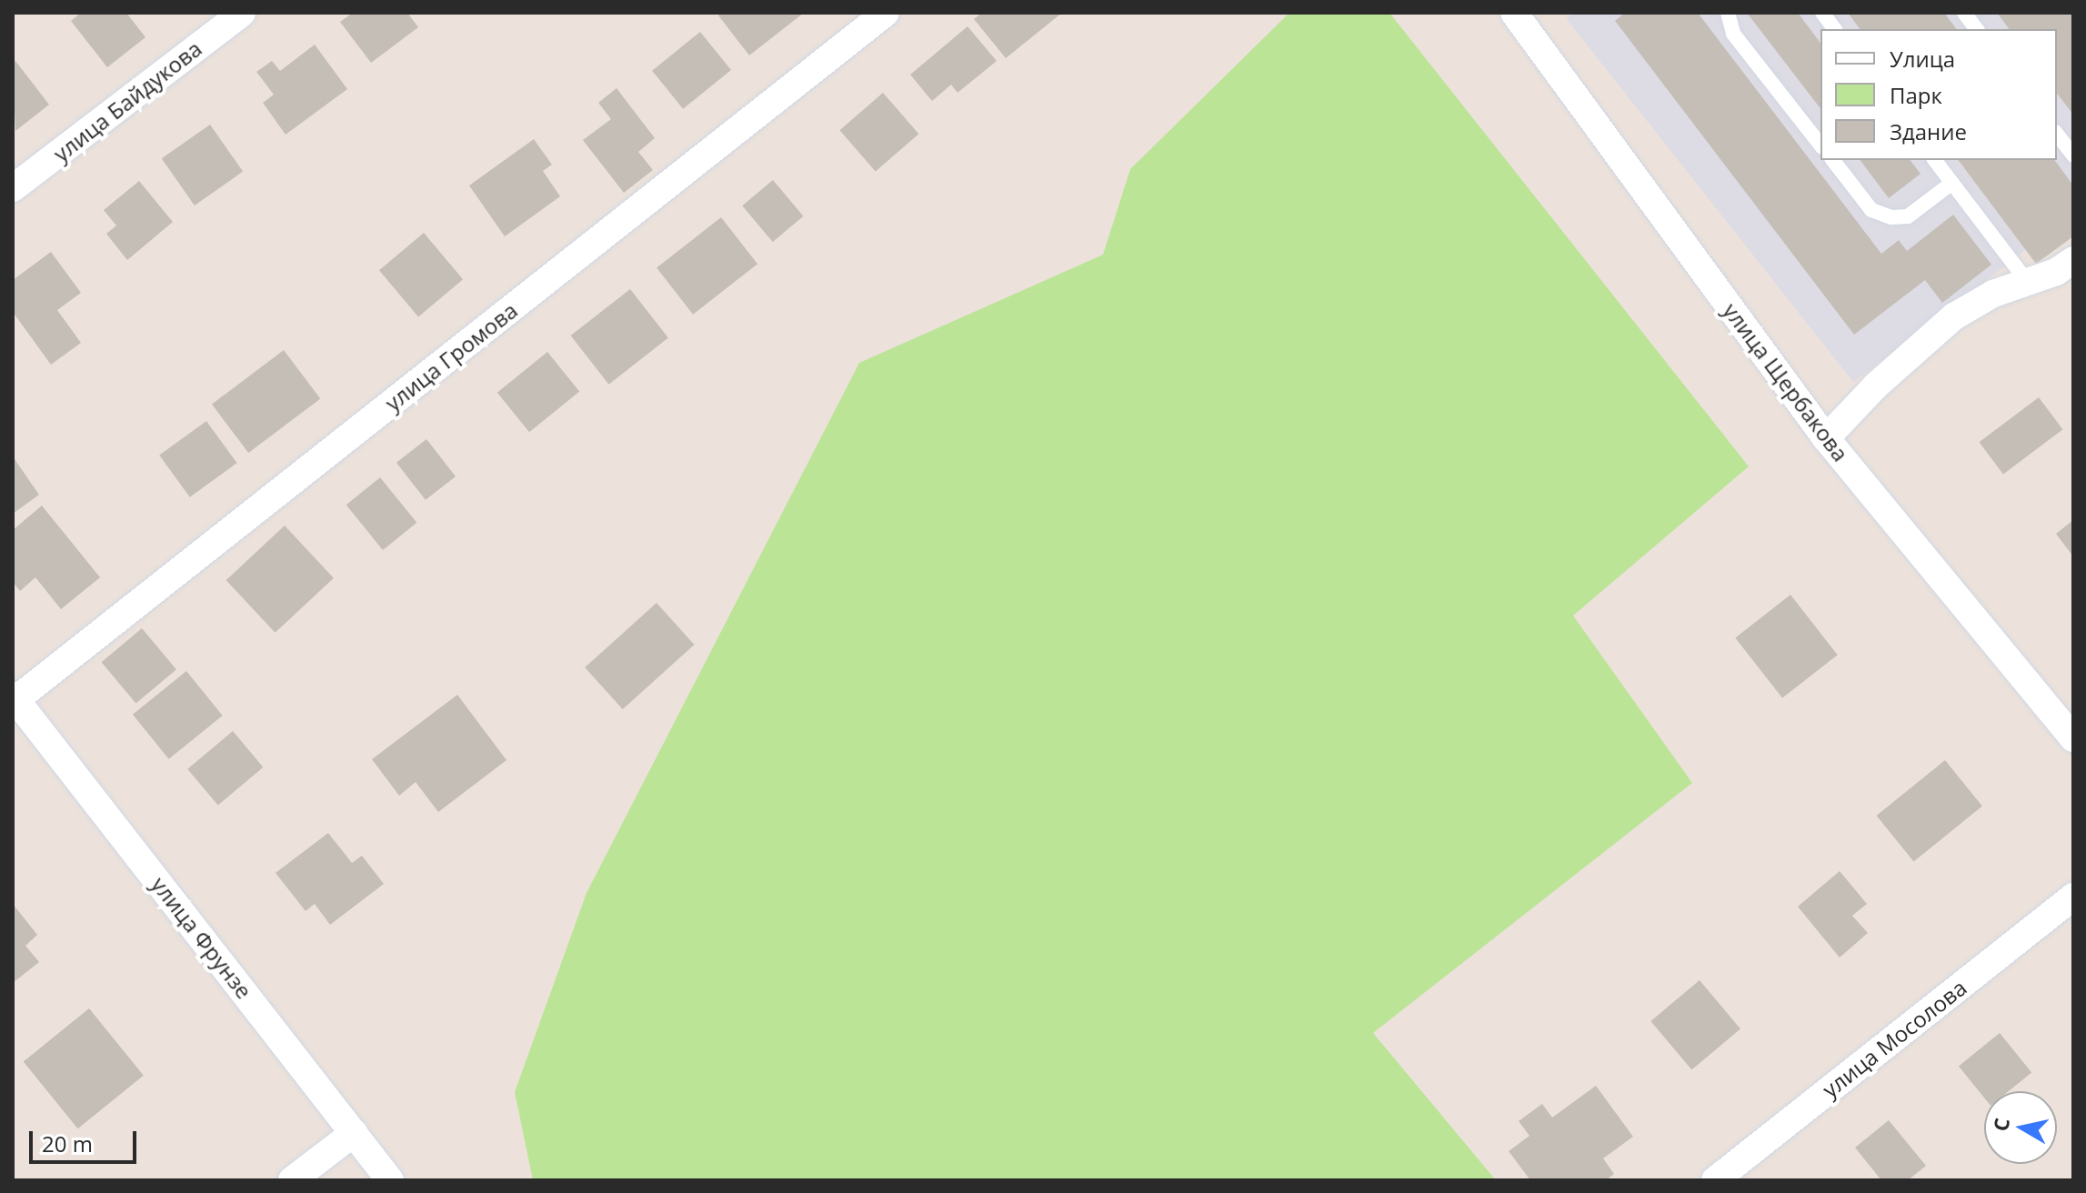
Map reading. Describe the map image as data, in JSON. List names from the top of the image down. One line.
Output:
{"streets":{"street":["улица Байдукова","улица Громова","улица Щербакова","улица Фрунзе","улица Мосолова"]},"crossings":[["улица Громова","улица Фрунзе"]],"legend":["Улица","Парк","Здание"],"scale_bar":"20 m","north":"left"}
